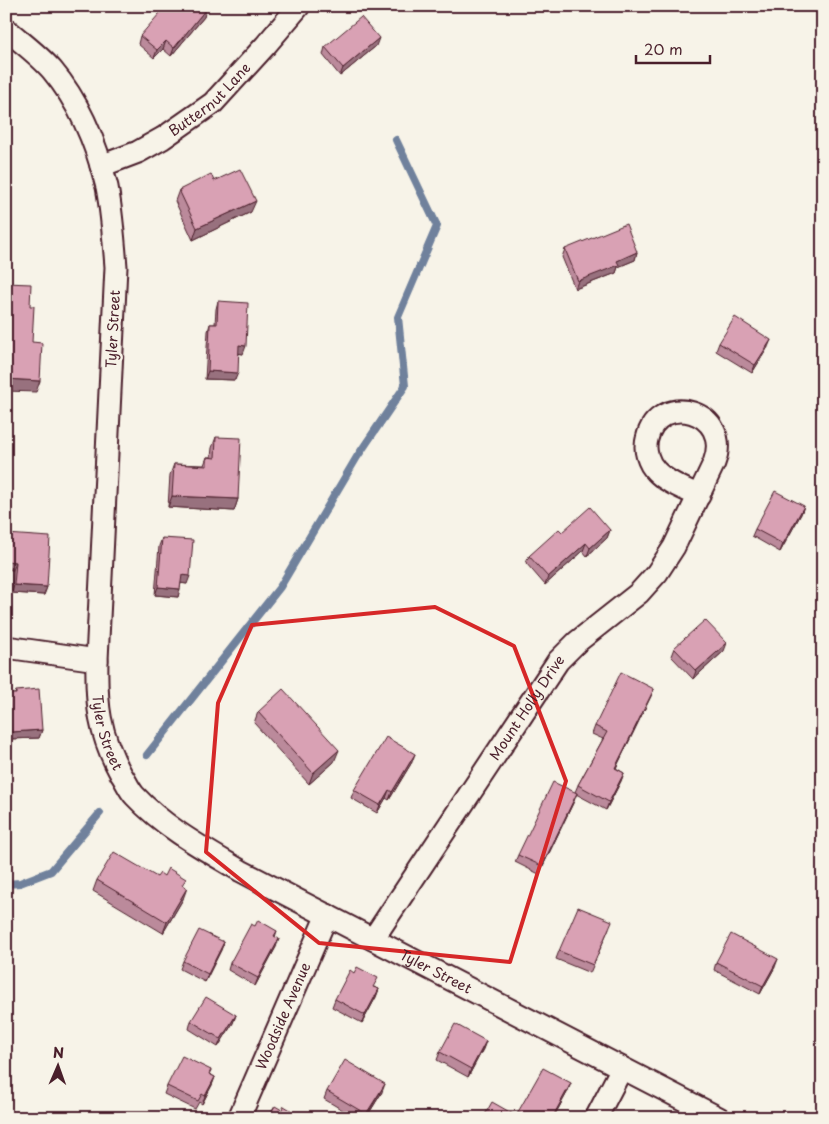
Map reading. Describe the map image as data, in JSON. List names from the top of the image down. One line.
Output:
{"streets":{"street":["Butternut Lane","Tyler Street","Mount Holly Drive","Woodside Avenue"]},"crossings":[["Butternut Lane","Tyler Street"],["Tyler Street","Mount Holly Drive"],["Tyler Street","Woodside Avenue"]],"scale_bar":"20 m","north":"top"}
